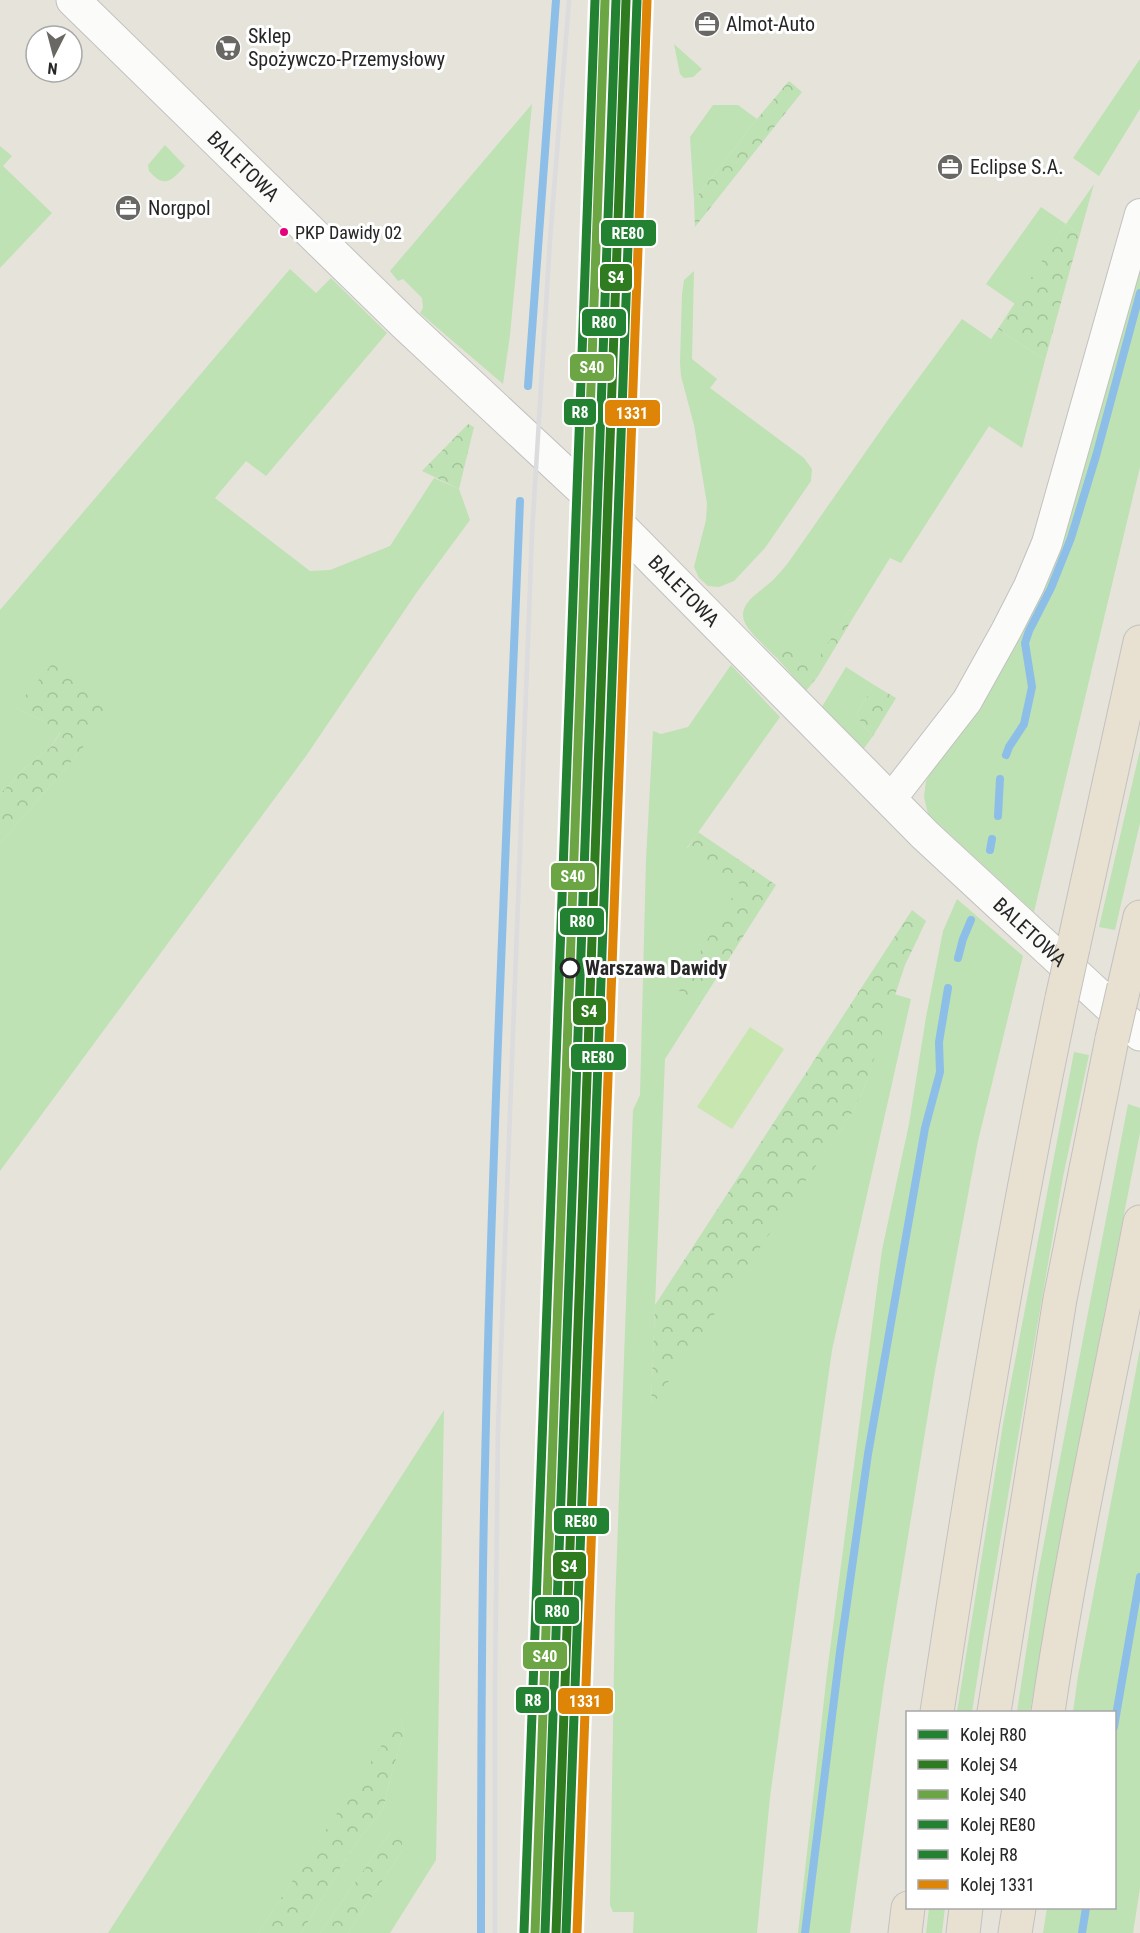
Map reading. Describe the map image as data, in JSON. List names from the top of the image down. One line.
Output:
{"streets":{"street":["BALETOWA"]},"places":{"office":["Almot-Auto","Eclipse S.A.","Norgpol"],"supermarket":["Sklep Spożywczo-Przemysłowy"],"other":["PKP Dawidy 02","Warszawa Dawidy"]},"lines":["rail line R80","rail line S4","rail line S40","rail line R8","rail line RE80","rail line 1331"],"legend":["Kolej R80","Kolej S4","Kolej S40","Kolej RE80","Kolej R8","Kolej 1331"],"north":"bottom"}
